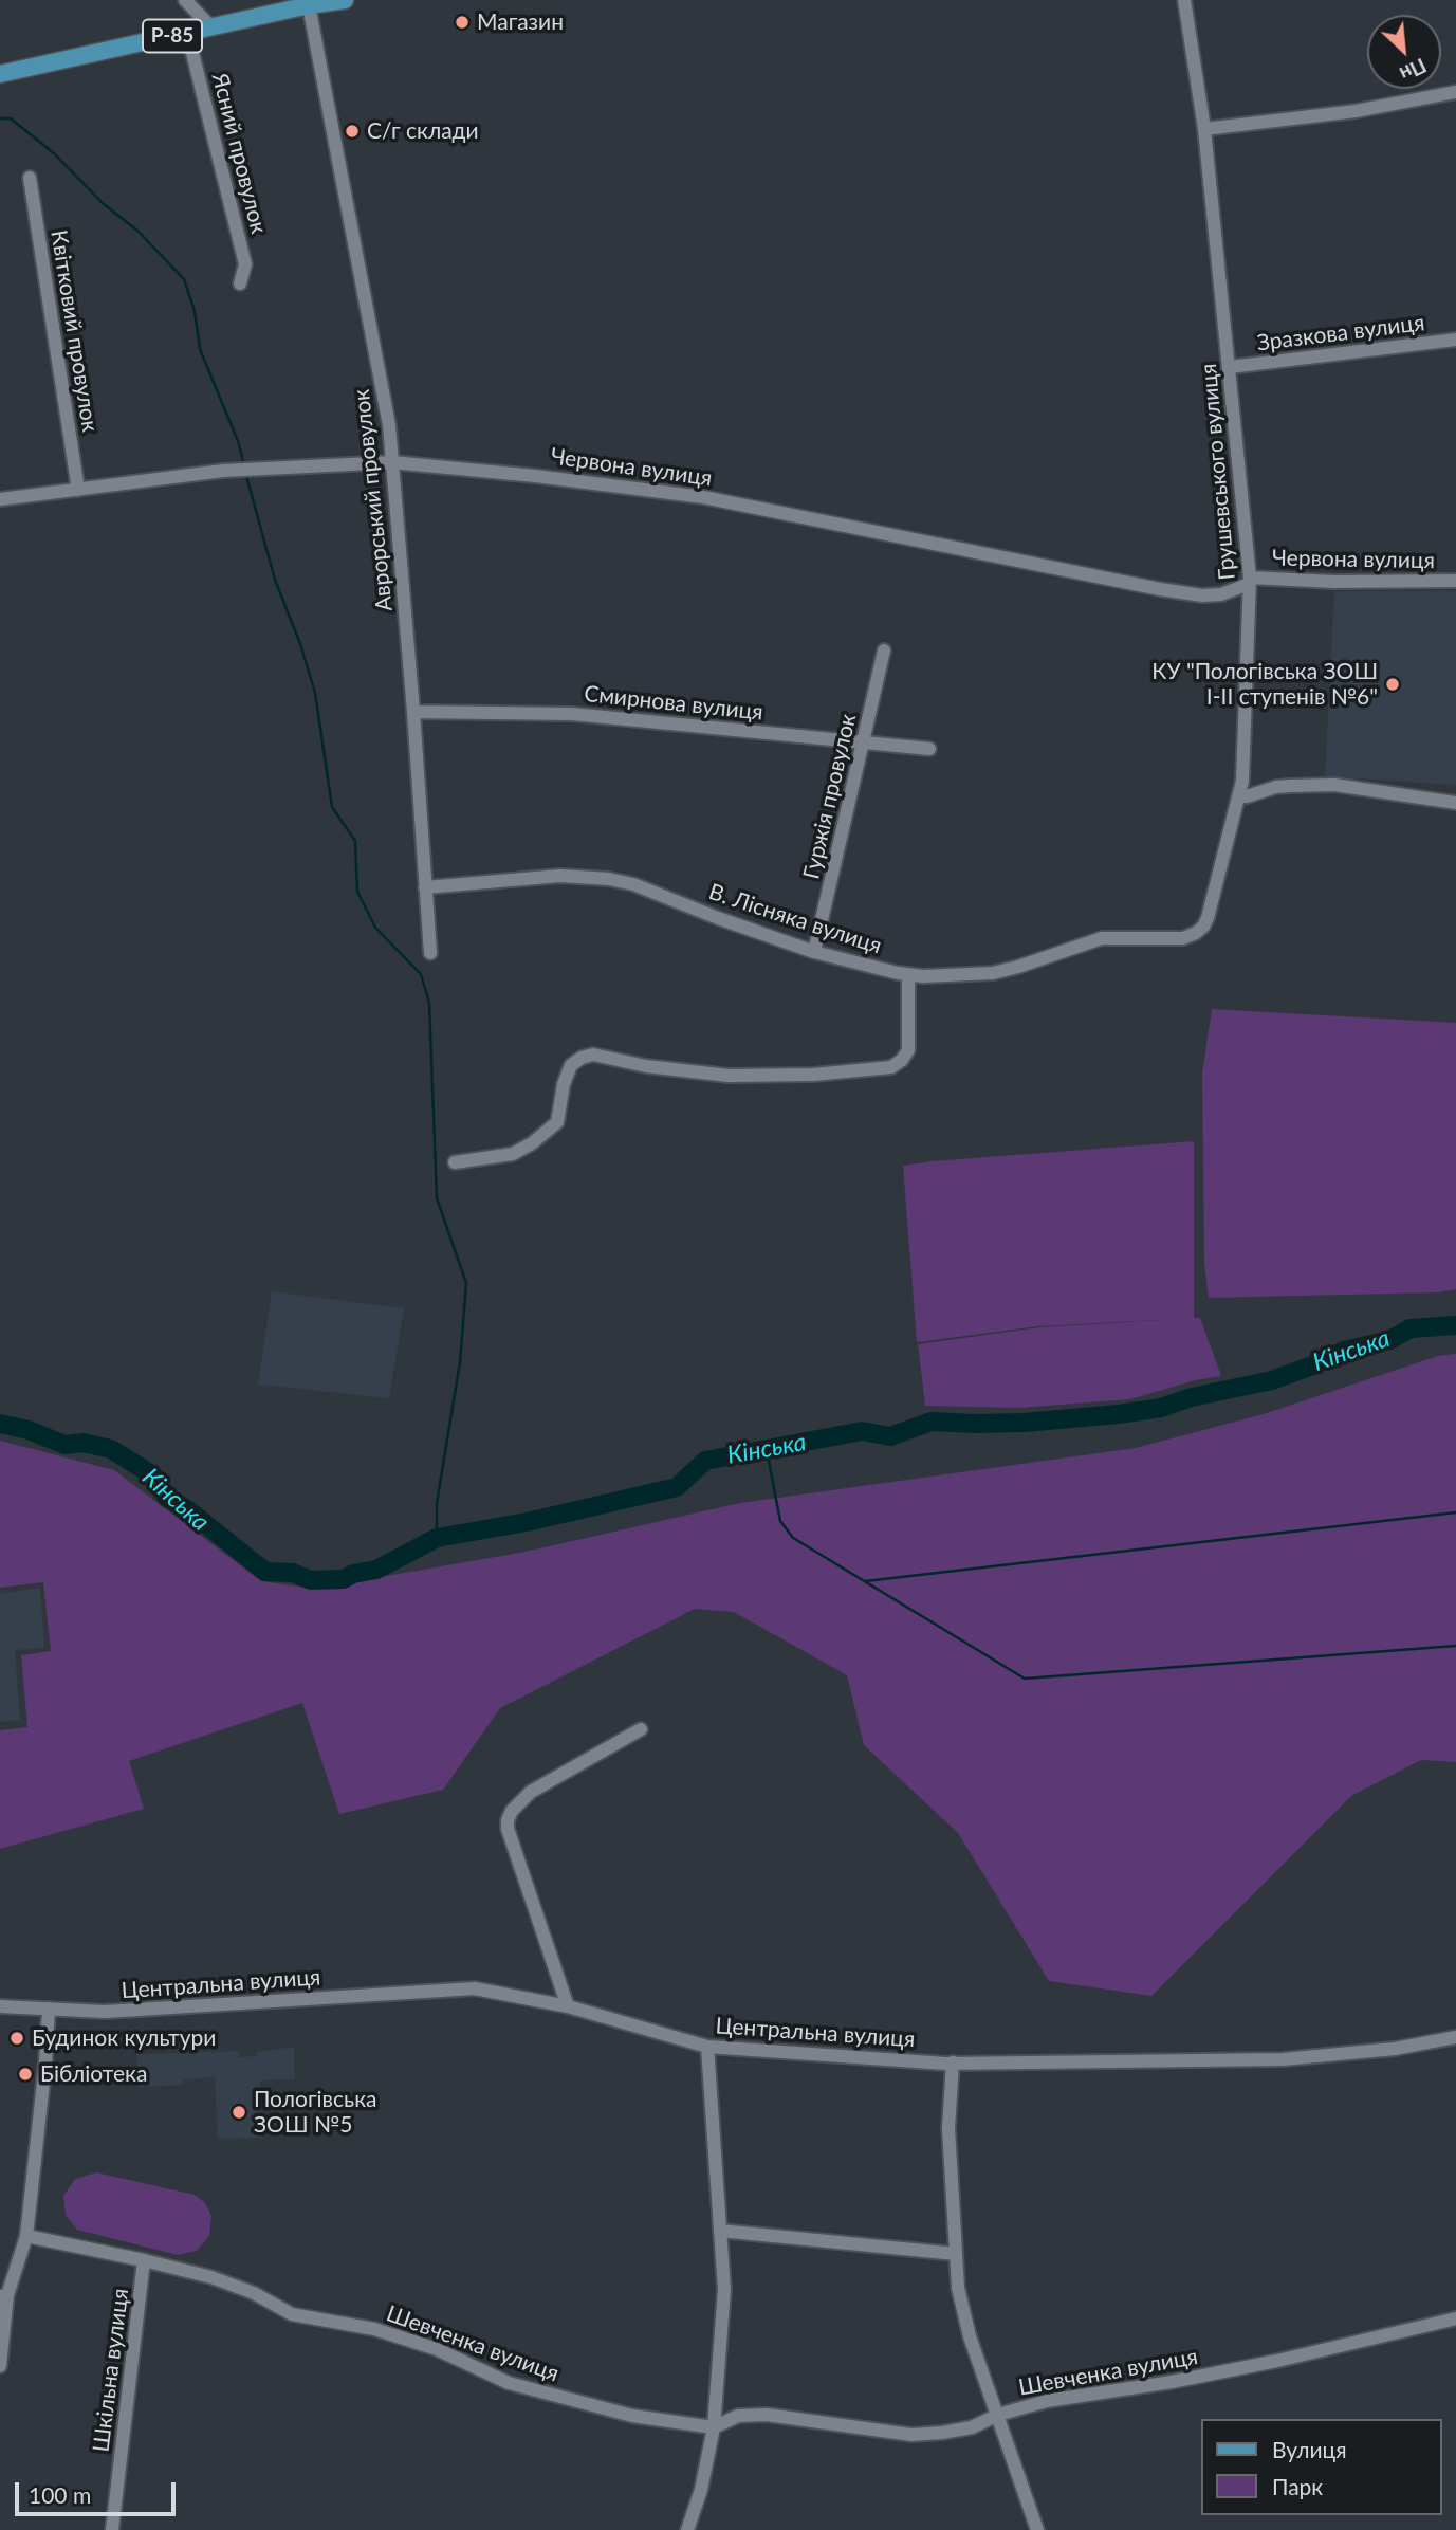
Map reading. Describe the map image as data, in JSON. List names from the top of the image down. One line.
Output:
{"streets":{"main road":["Р-85"],"street":["Ясний провулок","Квітковий провулок","Зразкова вулиця","Червона вулиця","Грушевського вулиця","Аврорський провулок","Смирнова вулиця","Гуржія провулок","В. Лісняка вулиця","Центральна вулиця","Шевченка вулиця","Шкільна вулиця"]},"crossings":[["Р-85","Ясний провулок"],["Р-85","Аврорський провулок"],["Квітковий провулок","Червона вулиця"],["Зразкова вулиця","Грушевського вулиця"],["Червона вулиця","Грушевського вулиця"],["Червона вулиця","Аврорський провулок"],["Грушевського вулиця","В. Лісняка вулиця"],["Аврорський провулок","Смирнова вулиця"],["Аврорський провулок","В. Лісняка вулиця"],["Смирнова вулиця","Гуржія провулок"],["Гуржія провулок","В. Лісняка вулиця"],["Шевченка вулиця","Шкільна вулиця"]],"water":["Кінська"],"places":["Магазин","С/г склади","КУ \"Пологівська ЗОШ І-ІІ ступенів №6\"","Будинок культури","Бібліотека","Пологівська ЗОШ №5"],"legend":["Вулиця","Парк"],"scale_bar":"100 m","north":"bottom right"}
